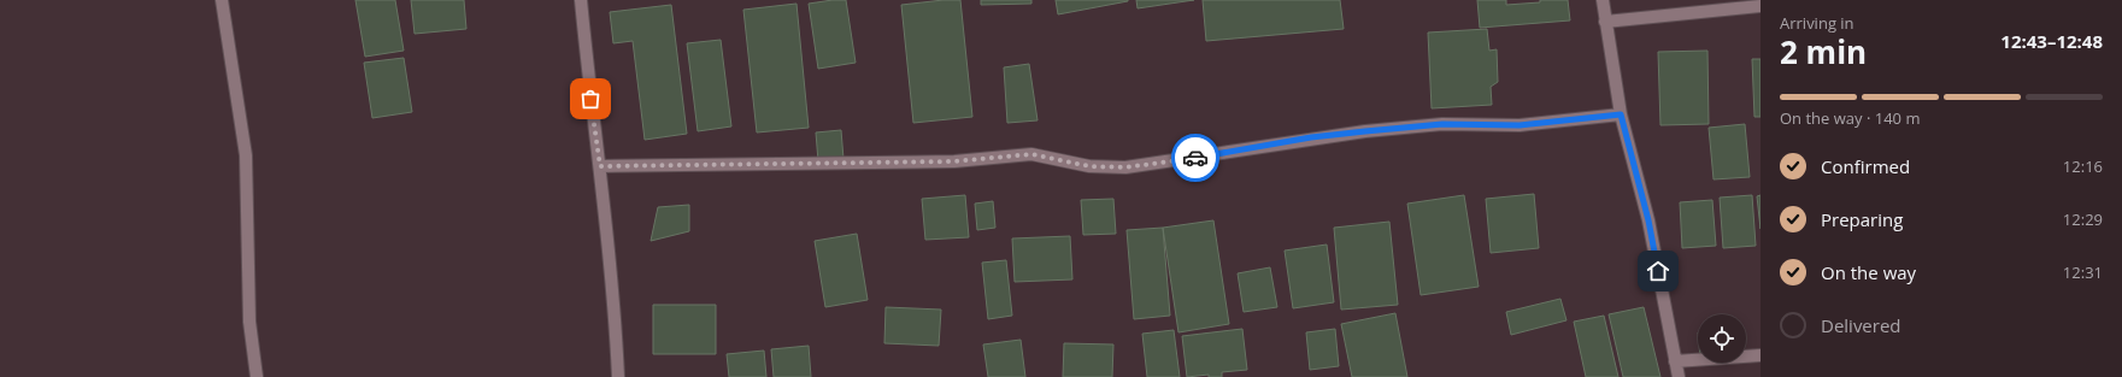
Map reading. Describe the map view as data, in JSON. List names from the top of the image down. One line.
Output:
{"page":{"heading":["2 min","Arriving in","12:43–12:48"],"bar":"On the way · 140 m","list":[["Confirmed","12:16"],["Preparing","12:29"],["On the way","12:31"],"Delivered"]}}
